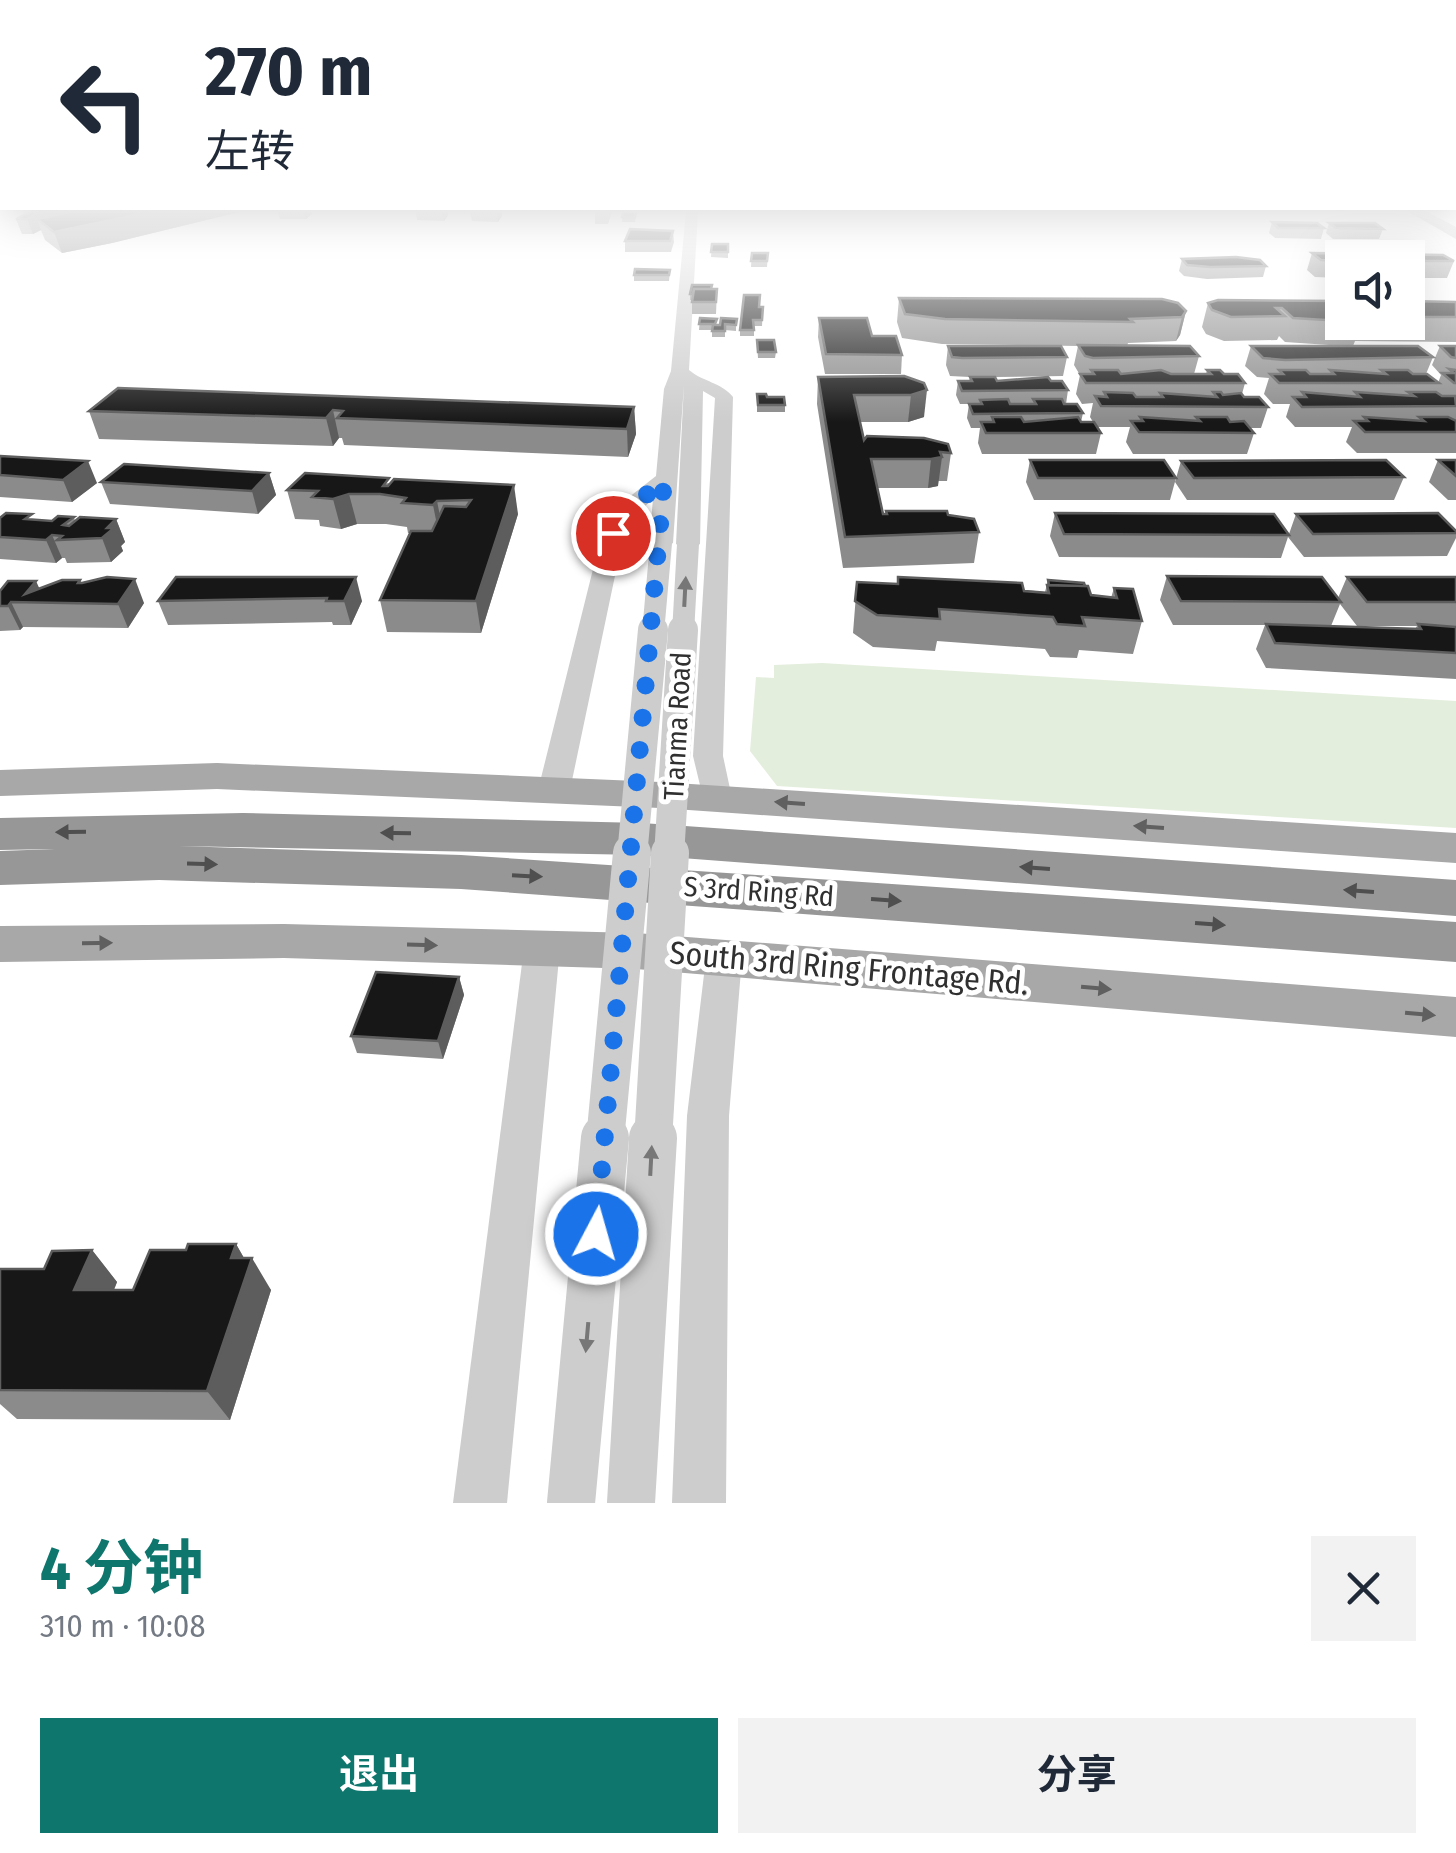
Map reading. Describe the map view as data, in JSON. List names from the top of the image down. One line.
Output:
{"streets":{"highway":["S 3rd Ring Rd"],"main road":["South 3rd Ring Frontage Rd."],"street":["Tianma Road"]},"page":{"turn":["270 m","左转"],"heading":["4 分钟","310 m · 10:08"],"buttons":["退出","分享"]}}
